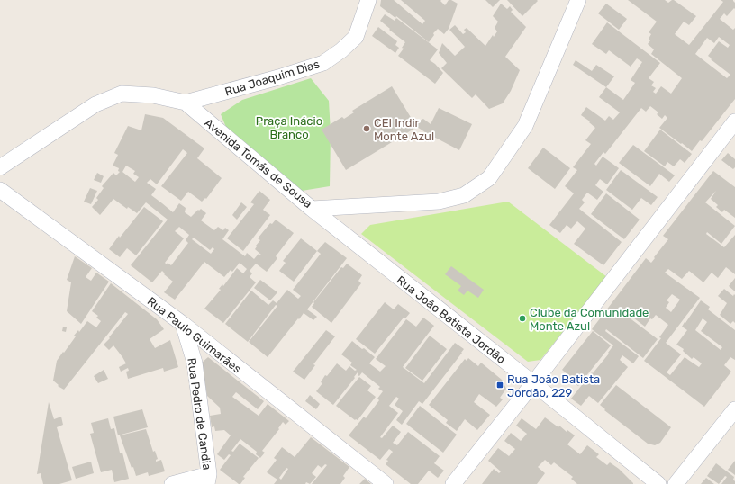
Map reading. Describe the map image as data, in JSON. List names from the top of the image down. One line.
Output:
{"streets":{"street":["Rua Joaquim Dias","Avenida Tomás de Sousa","Rua João Batista Jordão","Rua Paulo Guimarães","Rua Pedro de Candia"]},"crossings":[["Rua Joaquim Dias","Avenida Tomás de Sousa"],["Avenida Tomás de Sousa","Rua João Batista Jordão"],["Rua Paulo Guimarães","Rua Pedro de Candia"]],"parks":["Praça Inácio Branco"],"places":{"other":["CEI Indir Monte Azul","Clube da Comunidade Monte Azul"],"transit":["Rua João Batista Jordão, 229"]}}
